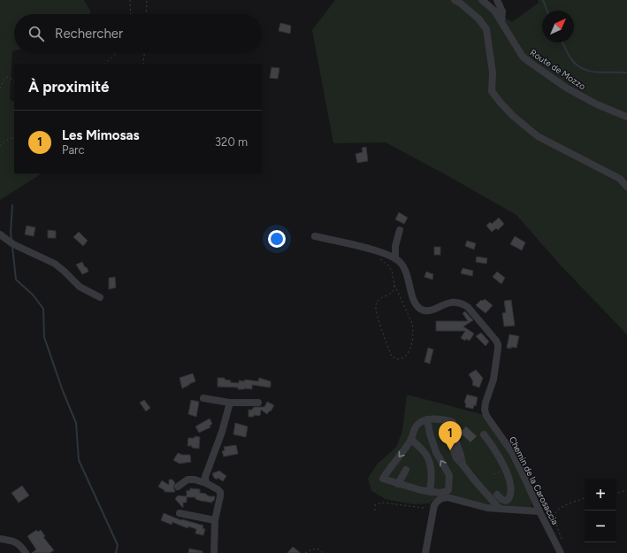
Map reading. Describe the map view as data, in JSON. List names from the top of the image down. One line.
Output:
{"streets":{"street":["Route de Mozzo","Chemin de la Carosaccia"]},"north":"top right","page":{"search":"Rechercher","heading":"À proximité","list":[{"mark":"1","name":"Les Mimosas","note":"Parc","value":"320 m"}],"pins":"1","map_buttons":["+","−"]}}
